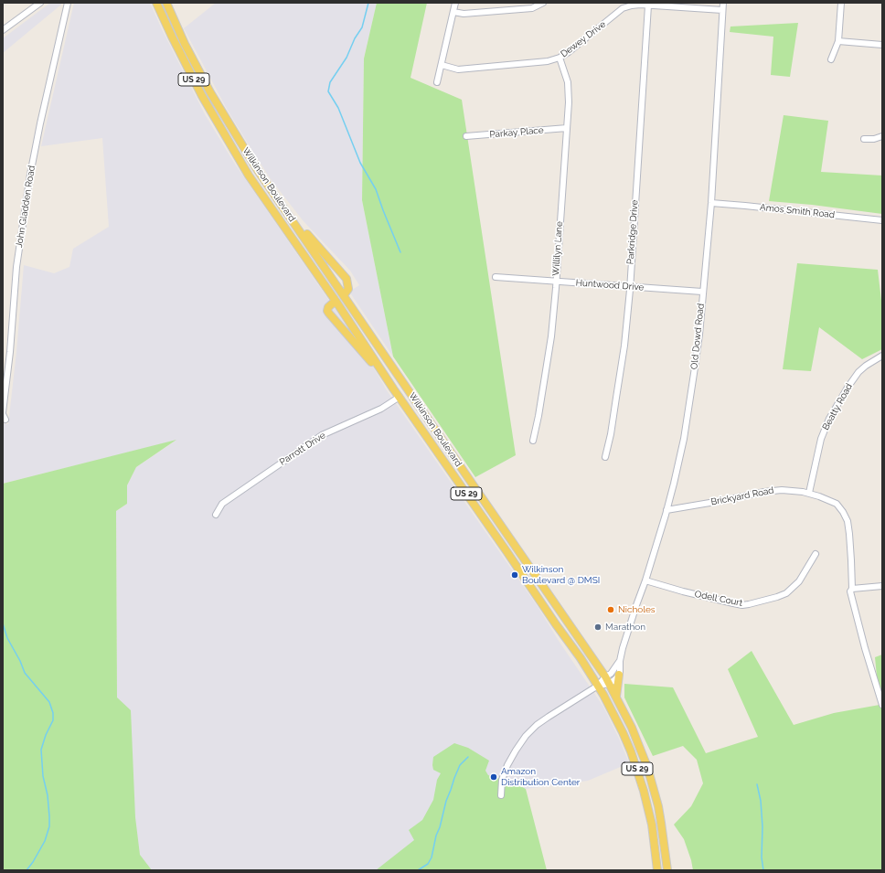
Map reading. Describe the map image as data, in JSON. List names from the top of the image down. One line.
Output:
{"streets":{"main road":["US 29","Wilkinson Boulevard"],"street":["Dewey Drive","Parkay Place","John Gladden Road","Amos Smith Road","Parkridge Drive","Willilyn Lane","Huntwood Drive","Old Dowd Road","Beatty Road","Parrott Drive","Brickyard Road","Odell Court"]},"crossings":[["Dewey Drive","Parkridge Drive"],["Dewey Drive","Willilyn Lane"],["Dewey Drive","Old Dowd Road"],["Parkay Place","Willilyn Lane"],["Wilkinson Boulevard","Old Dowd Road"],["Wilkinson Boulevard","Parrott Drive"],["Amos Smith Road","Old Dowd Road"],["Parkridge Drive","Huntwood Drive"],["Willilyn Lane","Huntwood Drive"],["Huntwood Drive","Old Dowd Road"],["Old Dowd Road","Brickyard Road"],["Old Dowd Road","Odell Court"],["Beatty Road","Brickyard Road"]],"places":["Wilkinson Boulevard @ DMSI","Nicholes","Marathon","Amazon Distribution Center"]}
